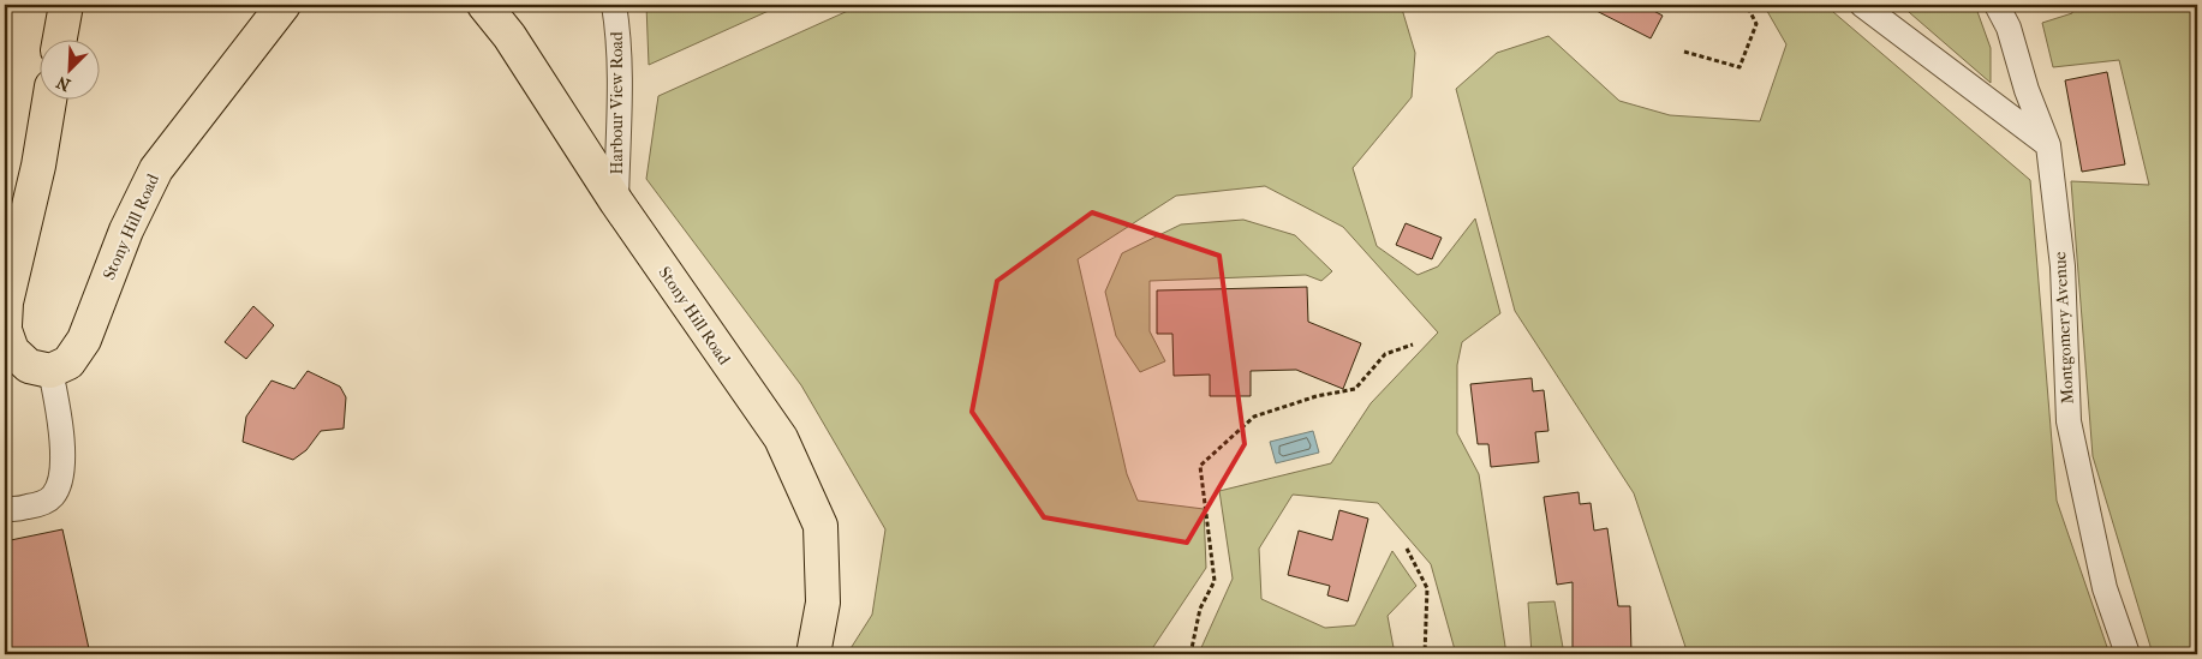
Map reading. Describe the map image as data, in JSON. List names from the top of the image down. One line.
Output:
{"streets":{"main road":["Stony Hill Road"],"street":["Harbour View Road","Montgomery Avenue"]},"crossings":[["Harbour View Road","Stony Hill Road"]],"north":"bottom left"}
